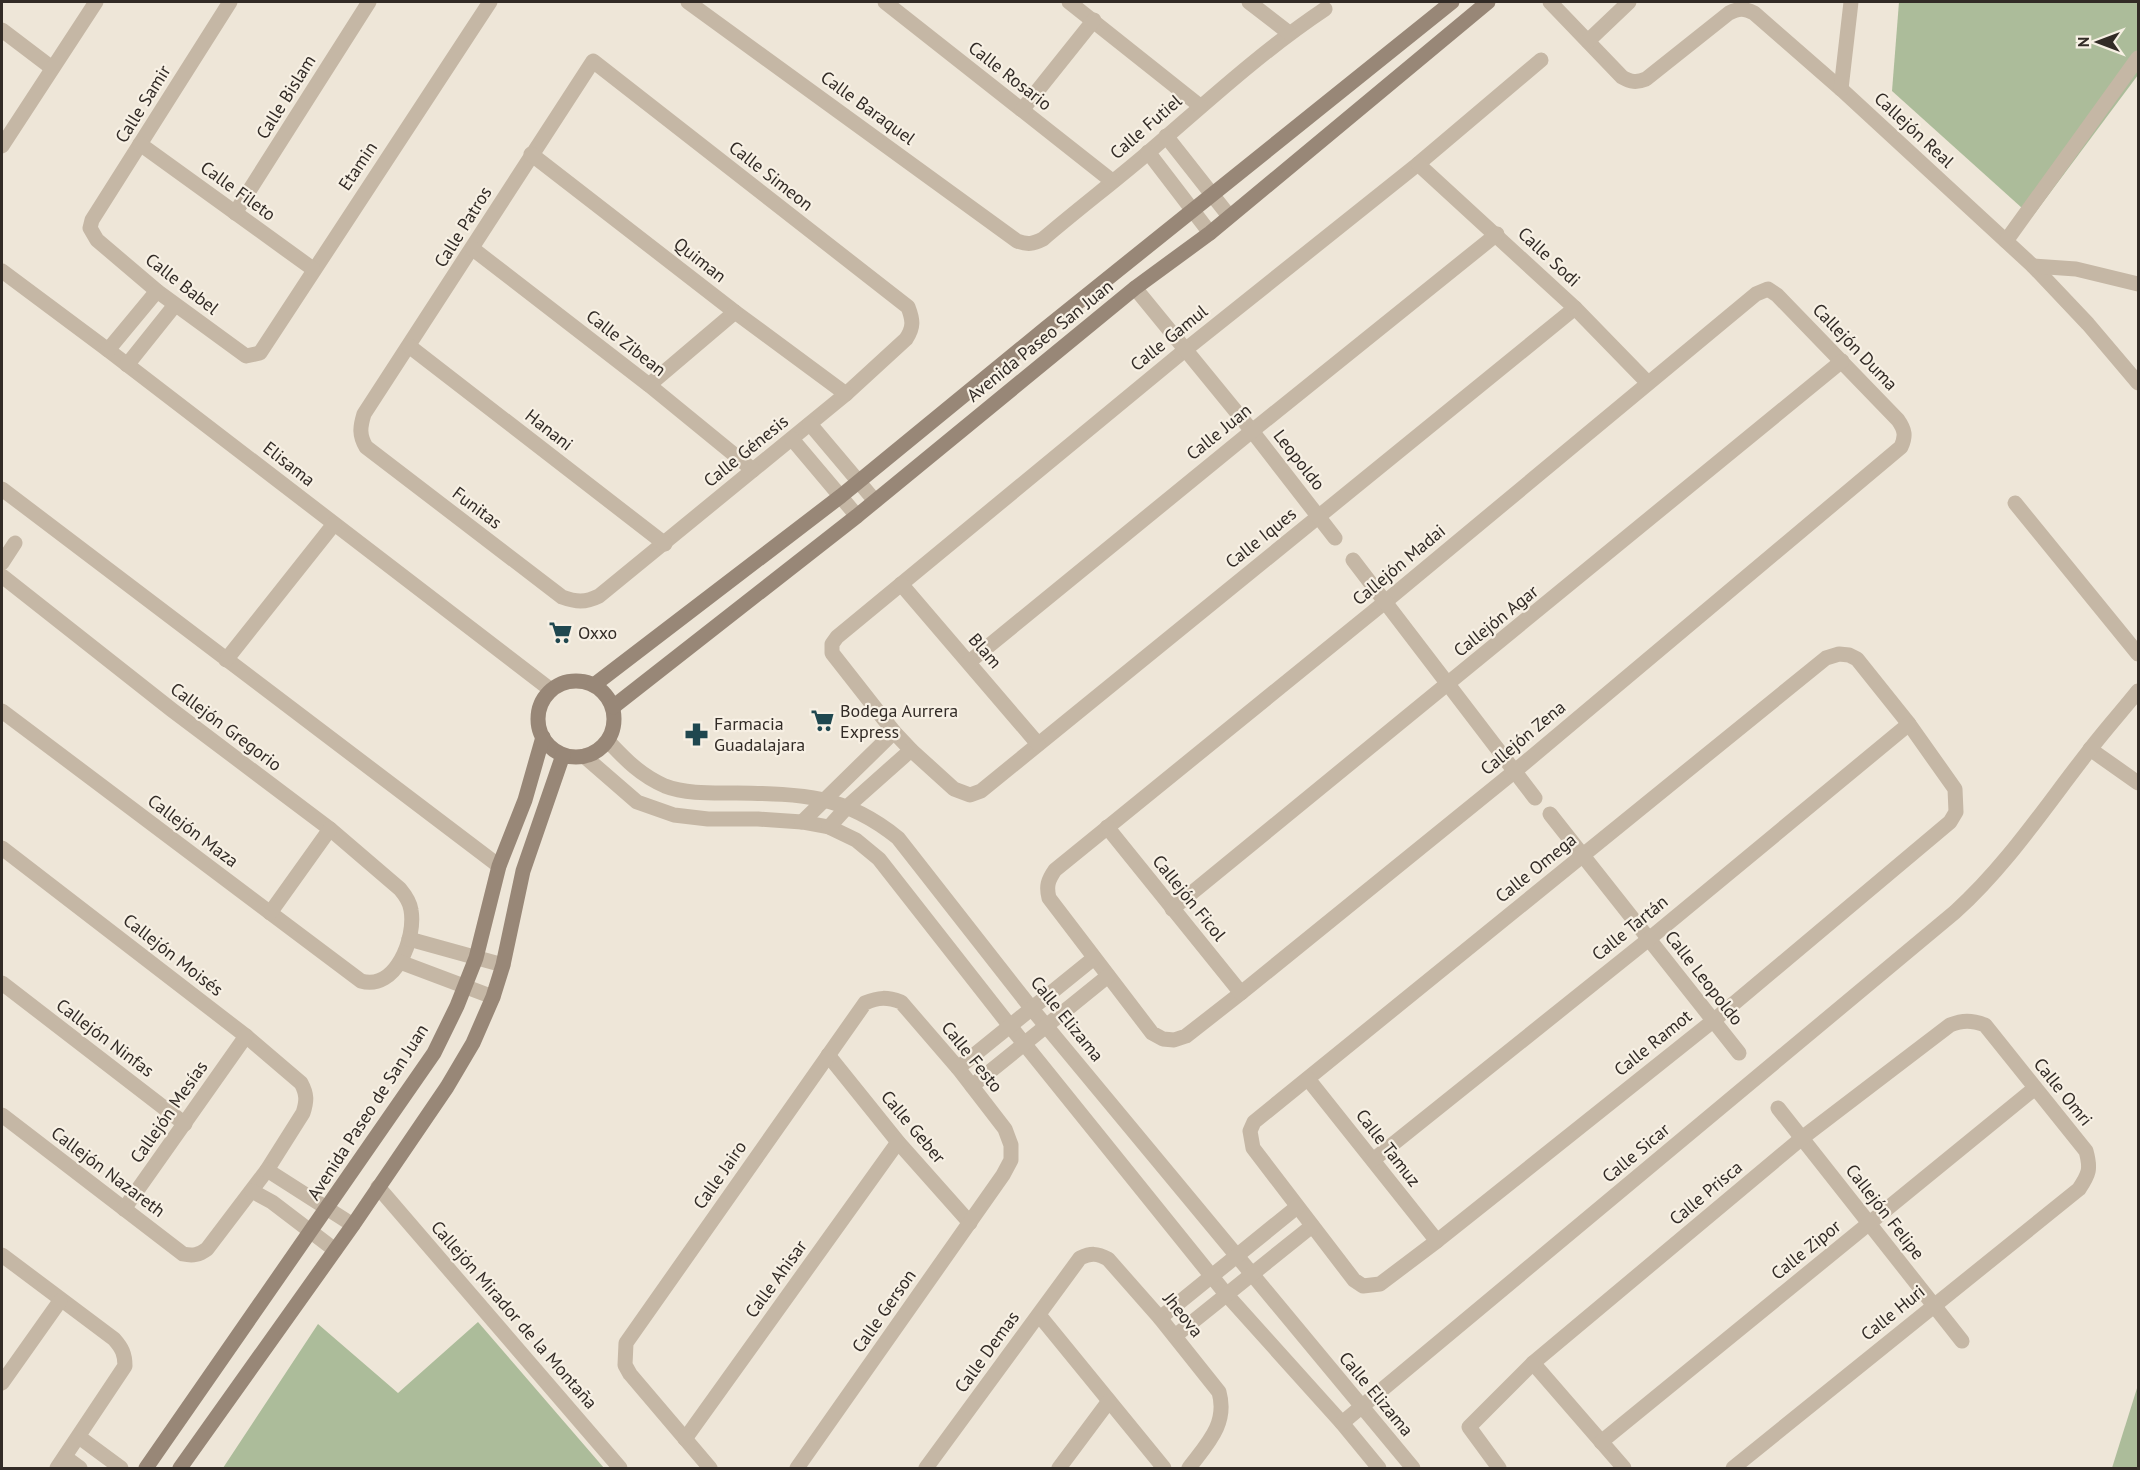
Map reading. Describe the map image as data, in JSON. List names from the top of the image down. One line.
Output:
{"streets":{"street":["Calle Rosario","Calle Bislam","Calle Samir","Calle Baraquel","Calle Futiel","Callejón Real","Etamin","Calle Simeon","Calle Fileto","Calle Patros","Calle Sodi","Quiman","Calle Babel","Calle Gamul","Avenida Paseo San Juan","Calle Zibean","Callejón Duma","Hanani","Calle Juan","Calle Génesis","Leopoldo","Elisama","Funitas","Calle Iques","Callejón Madai","Callejón Agar","Blam","Callejón Gregorio","Callejón Zena","Callejón Maza","Calle Omega","Callejón Ficol","Calle Tartán","Callejón Moisés","Calle Leopoldo","Calle Elizama","Callejón Ninfas","Calle Ramot","Calle Festo","Calle Omri","Callejón Mesías","Avenida Paseo de San Juan","Calle Geber","Calle Tamuz","Calle Sicar","Callejón Nazareth","Calle Jairo","Calle Prisca","Callejón Felipe","Calle Zipor","Calle Ahisar","Calle Gerson","Calle Huri","Callejón Mirador de la Montaña","Jheova","Calle Demas"]},"crossings":[["Calle Rosario","Calle Futiel"],["Calle Bislam","Calle Fileto"],["Calle Samir","Calle Fileto"],["Calle Samir","Calle Babel"],["Calle Baraquel","Calle Futiel"],["Etamin","Calle Fileto"],["Etamin","Calle Babel"],["Calle Simeon","Calle Patros"],["Calle Simeon","Calle Génesis"],["Calle Patros","Quiman"],["Calle Patros","Calle Zibean"],["Calle Patros","Hanani"],["Calle Patros","Funitas"],["Calle Sodi","Calle Gamul"],["Calle Sodi","Calle Juan"],["Calle Sodi","Calle Iques"],["Calle Sodi","Callejón Madai"],["Quiman","Calle Génesis"],["Calle Gamul","Leopoldo"],["Calle Gamul","Blam"],["Avenida Paseo San Juan","Leopoldo"],["Avenida Paseo San Juan","Elisama"],["Avenida Paseo San Juan","Calle Elizama"],["Avenida Paseo San Juan","Avenida Paseo de San Juan"],["Calle Zibean","Calle Génesis"],["Callejón Duma","Callejón Madai"],["Callejón Duma","Callejón Agar"],["Callejón Duma","Callejón Zena"],["Hanani","Calle Génesis"],["Calle Juan","Leopoldo"],["Calle Juan","Blam"],["Calle Génesis","Funitas"],["Leopoldo","Calle Iques"],["Elisama","Calle Elizama"],["Elisama","Avenida Paseo de San Juan"],["Calle Iques","Blam"],["Callejón Madai","Callejón Ficol"],["Callejón Agar","Callejón Ficol"],["Callejón Zena","Callejón Ficol"],["Calle Omega","Calle Tartán"],["Calle Omega","Calle Leopoldo"],["Calle Omega","Calle Ramot"],["Calle Omega","Calle Tamuz"],["Calle Tartán","Calle Leopoldo"],["Calle Tartán","Calle Ramot"],["Calle Tartán","Calle Tamuz"],["Callejón Moisés","Callejón Mesías"],["Calle Leopoldo","Calle Ramot"],["Calle Elizama","Avenida Paseo de San Juan"],["Calle Elizama","Calle Sicar"],["Callejón Ninfas","Callejón Mesías"],["Calle Ramot","Calle Tamuz"],["Calle Festo","Calle Jairo"],["Calle Festo","Calle Gerson"],["Calle Omri","Calle Prisca"],["Calle Omri","Calle Zipor"],["Calle Omri","Calle Huri"],["Callejón Mesías","Callejón Nazareth"],["Calle Geber","Calle Jairo"],["Calle Geber","Calle Ahisar"],["Calle Geber","Calle Gerson"],["Calle Jairo","Calle Ahisar"],["Calle Prisca","Callejón Felipe"],["Callejón Felipe","Calle Zipor"],["Callejón Felipe","Calle Huri"],["Jheova","Calle Demas"]],"places":{"supermarket":["Oxxo","Bodega Aurrera Express"],"pharmacy":["Farmacia Guadalajara"]},"north":"left"}
